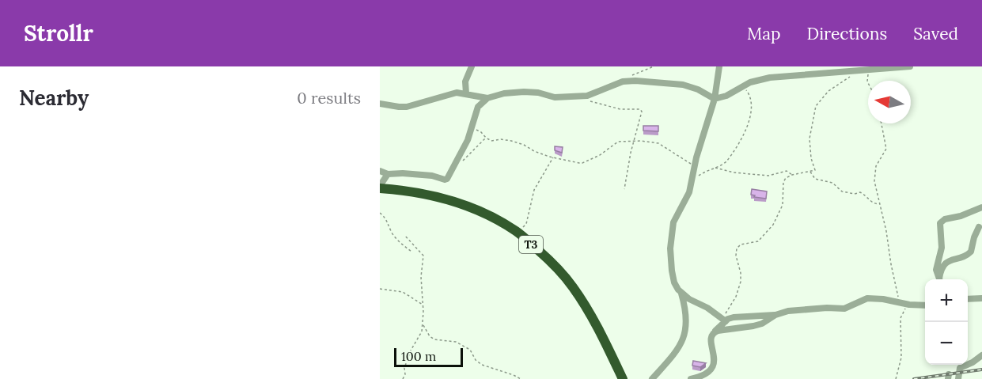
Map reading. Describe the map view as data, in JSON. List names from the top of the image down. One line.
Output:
{"streets":{"highway":["T3"]},"scale_bar":"100 m","north":"left","page":{"header":"Strollr","nav":["Map","Directions","Saved"],"heading":["Nearby","0 results"],"map_buttons":["+","−"],"scale":"100 m"}}
